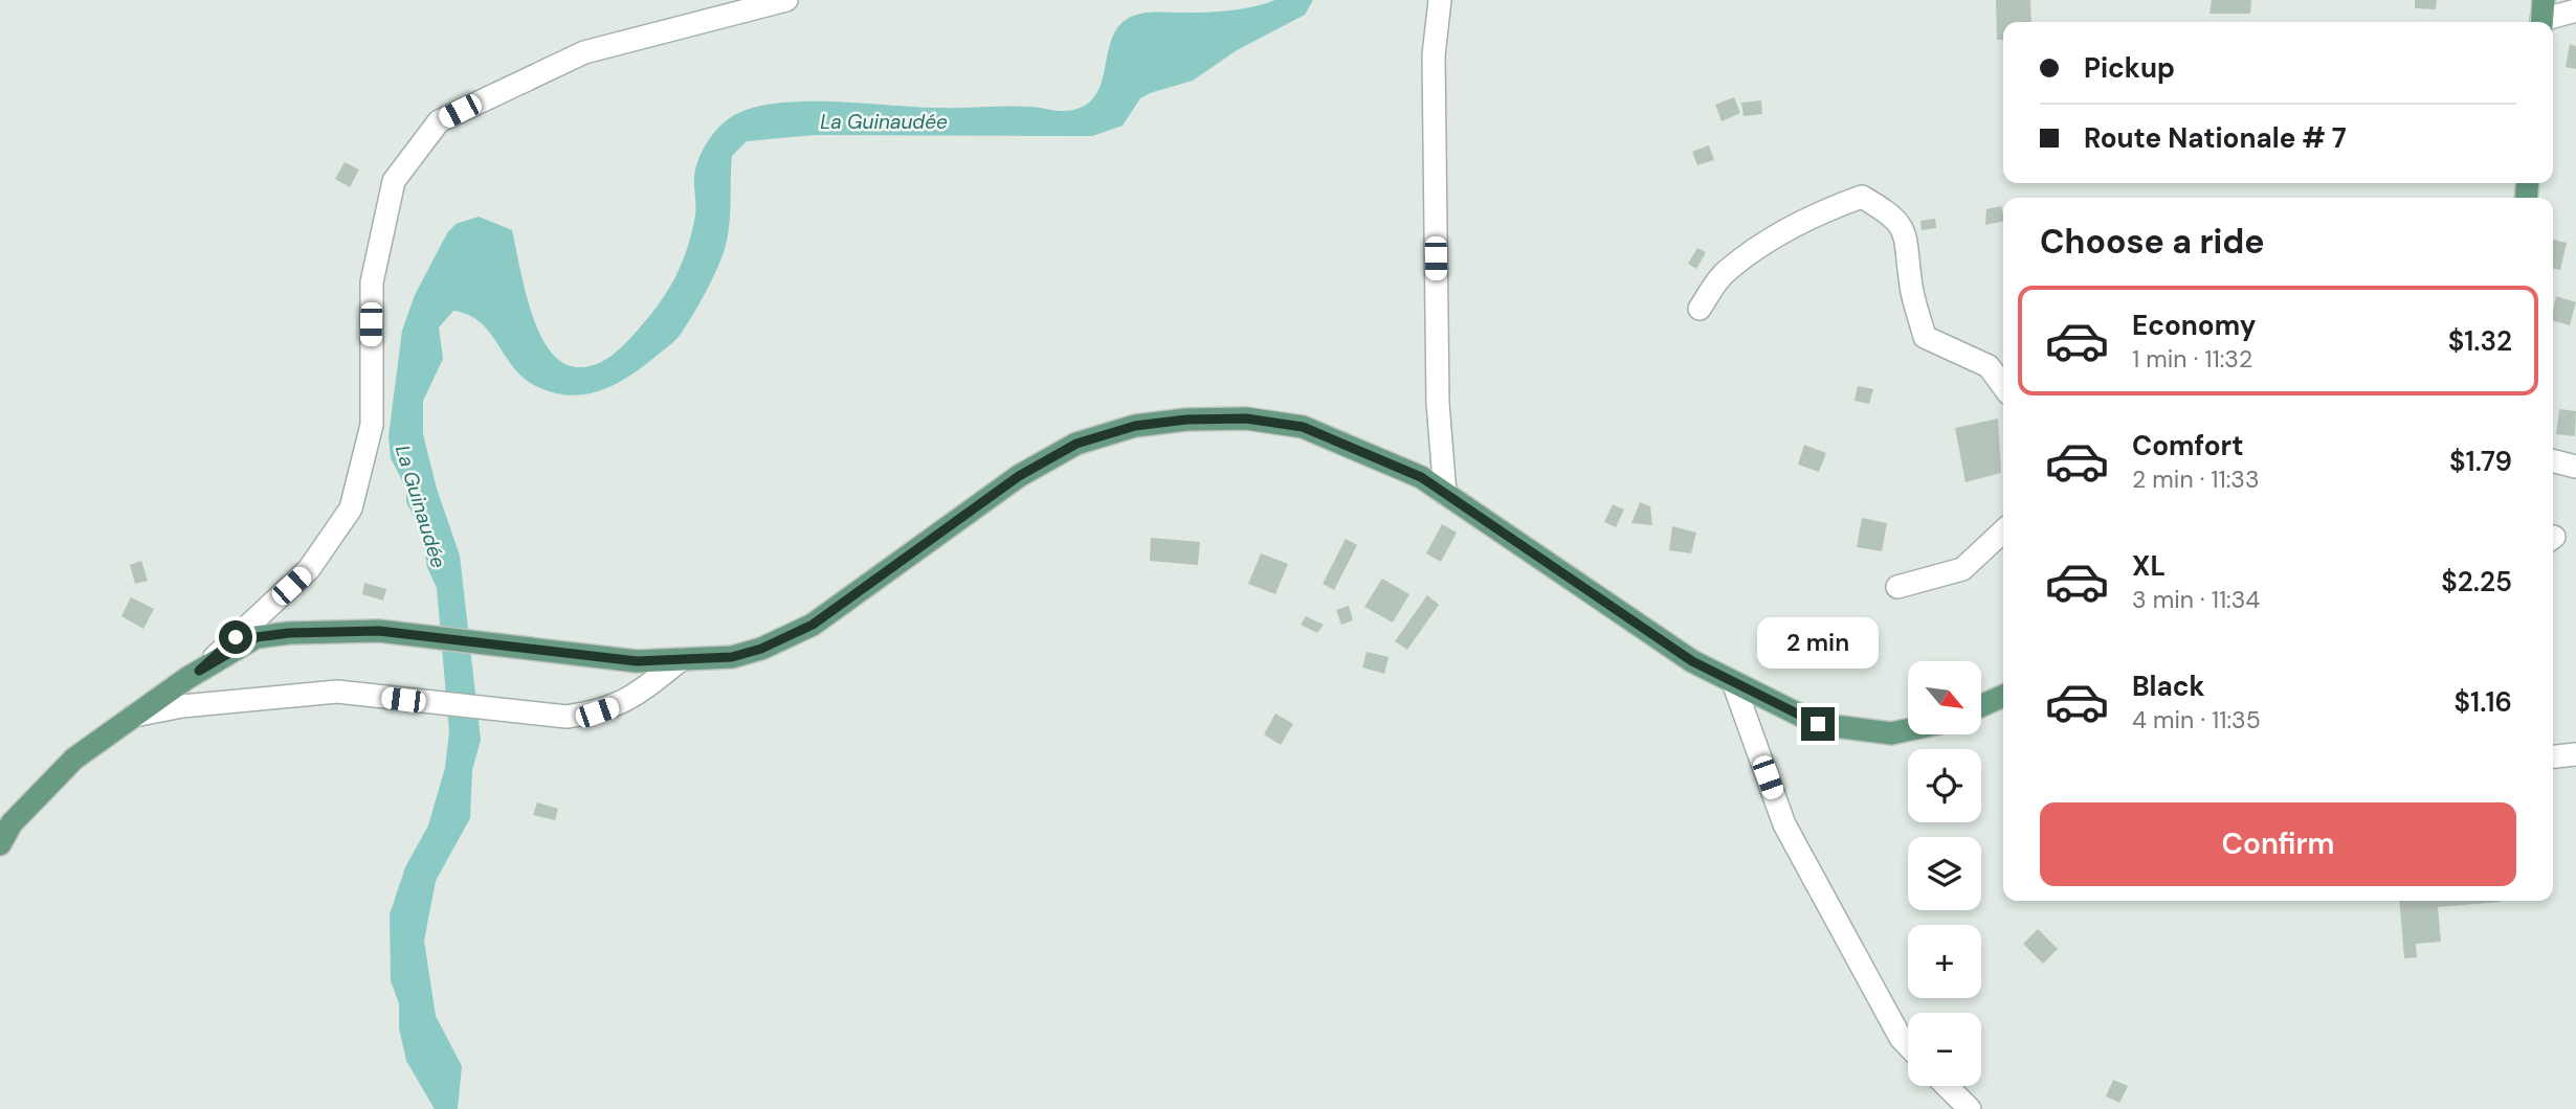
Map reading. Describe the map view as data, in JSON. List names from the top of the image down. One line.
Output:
{"water":["La Guinaudée"],"north":"bottom right","page":{"banner":["Pickup","Route Nationale # 7"],"heading":"Choose a ride","list":[{"name":"Economy","note":"1 min · 11:32","value":"$1.32"},{"name":"Comfort","note":"2 min · 11:33","value":"$1.79"},{"name":"XL","note":"3 min · 11:34","value":"$2.25"},{"name":"Black","note":"4 min · 11:35","value":"$1.16"}],"bubble":"2 min","map_buttons":["+","−"],"buttons":"Confirm"}}
